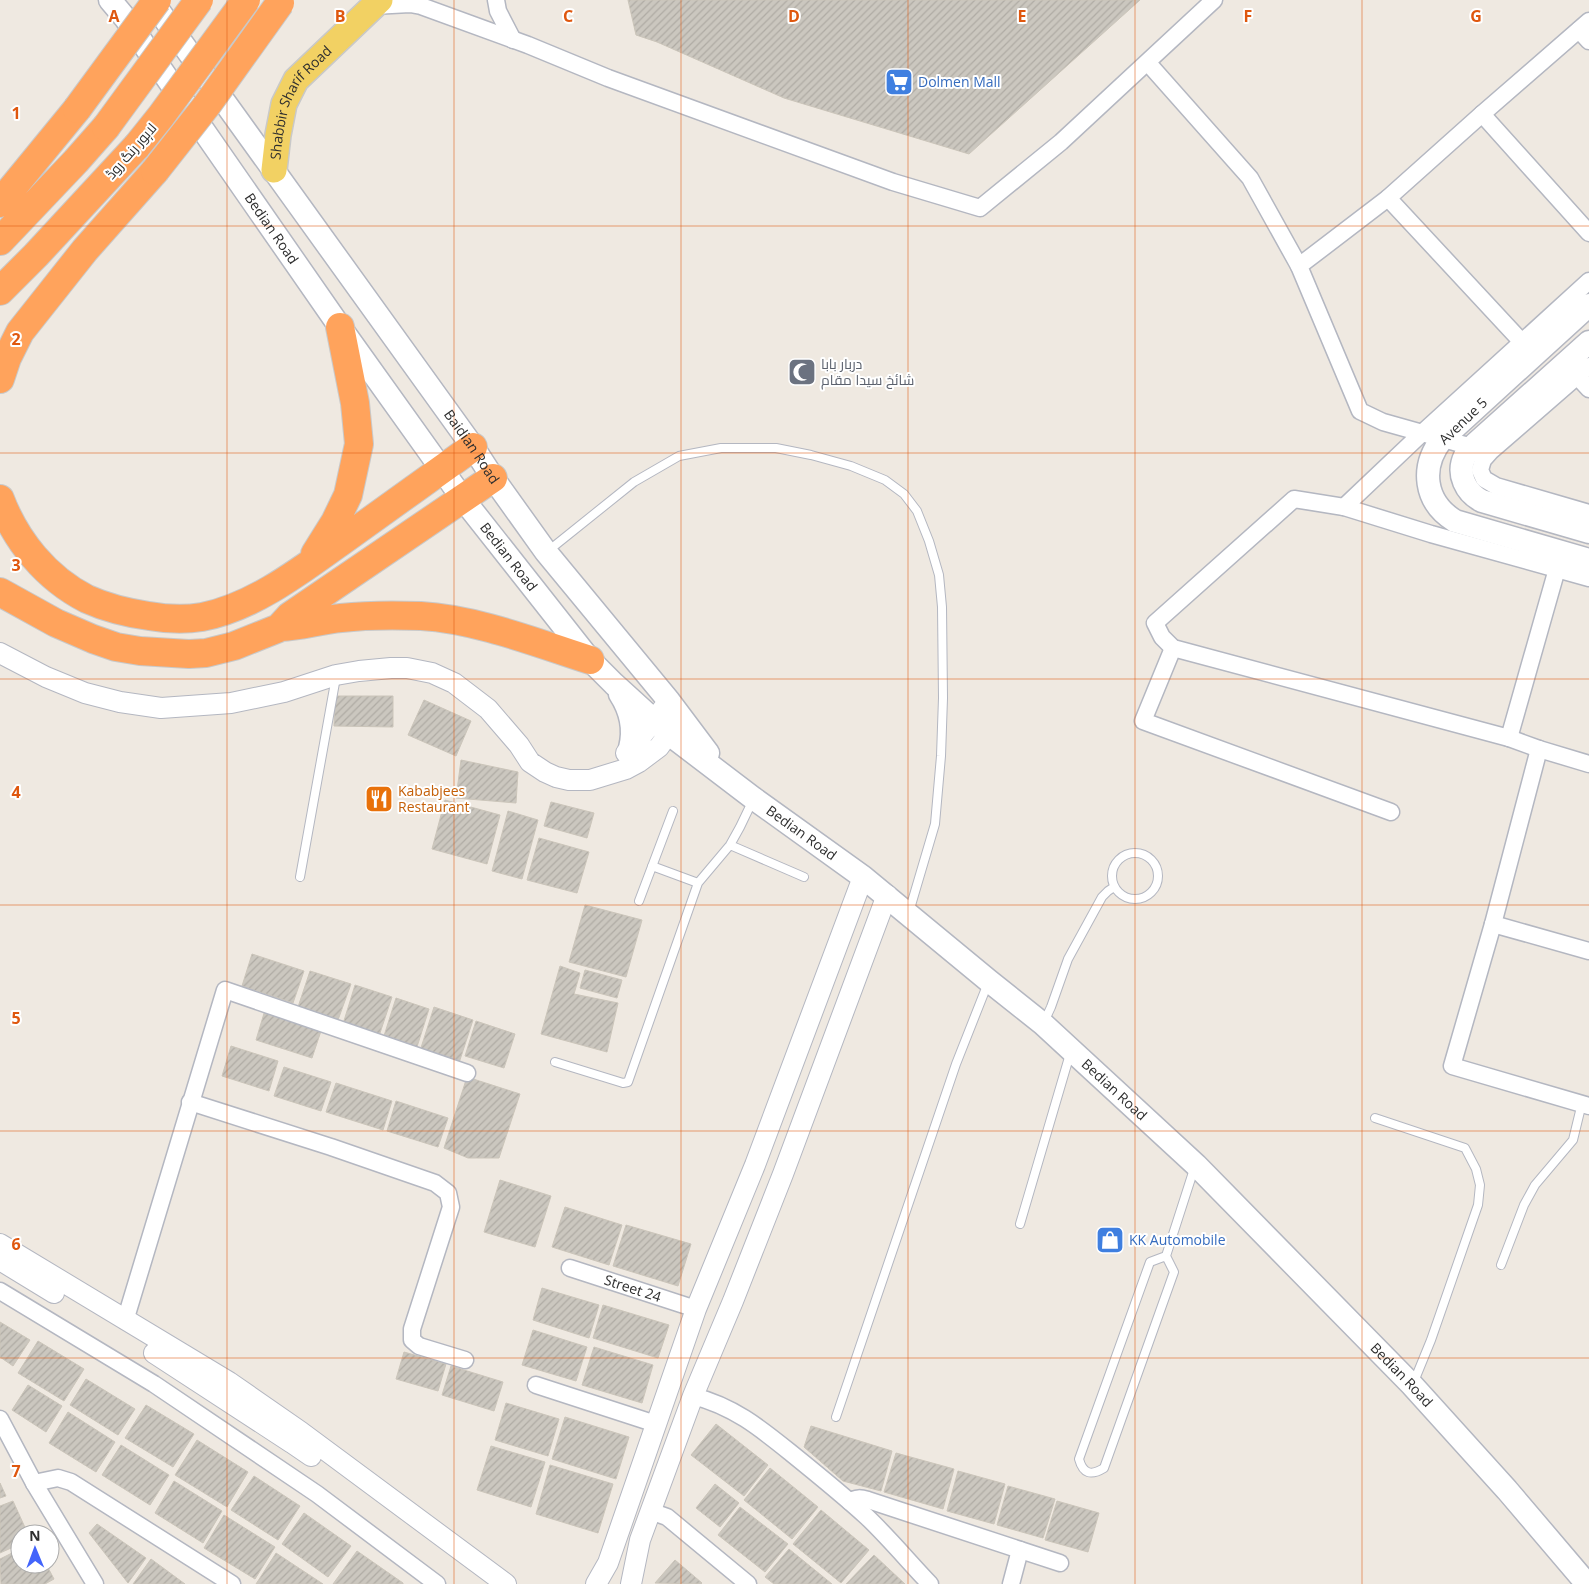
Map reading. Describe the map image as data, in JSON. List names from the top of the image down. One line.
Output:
{"streets":{"highway":["لاہور رنگ روڈ"],"main road":["Shabbir Sharif Road","Bedian Road","Avenue 5","Baidian Road"],"street":["Street 24"]},"crossings":[["Shabbir Sharif Road","Baidian Road"],["Bedian Road","Baidian Road"]],"places":{"supermarket":["Dolmen Mall"],"mosque":["دربار بابا شائخ سیدا مقام"],"restaurant":["Kababjees Restaurant"],"shop":["KK Automobile"]},"north":"top","grid":{"columns":["A","B","C","D","E","F","G"],"rows":["1","2","3","4","5","6","7"]}}
